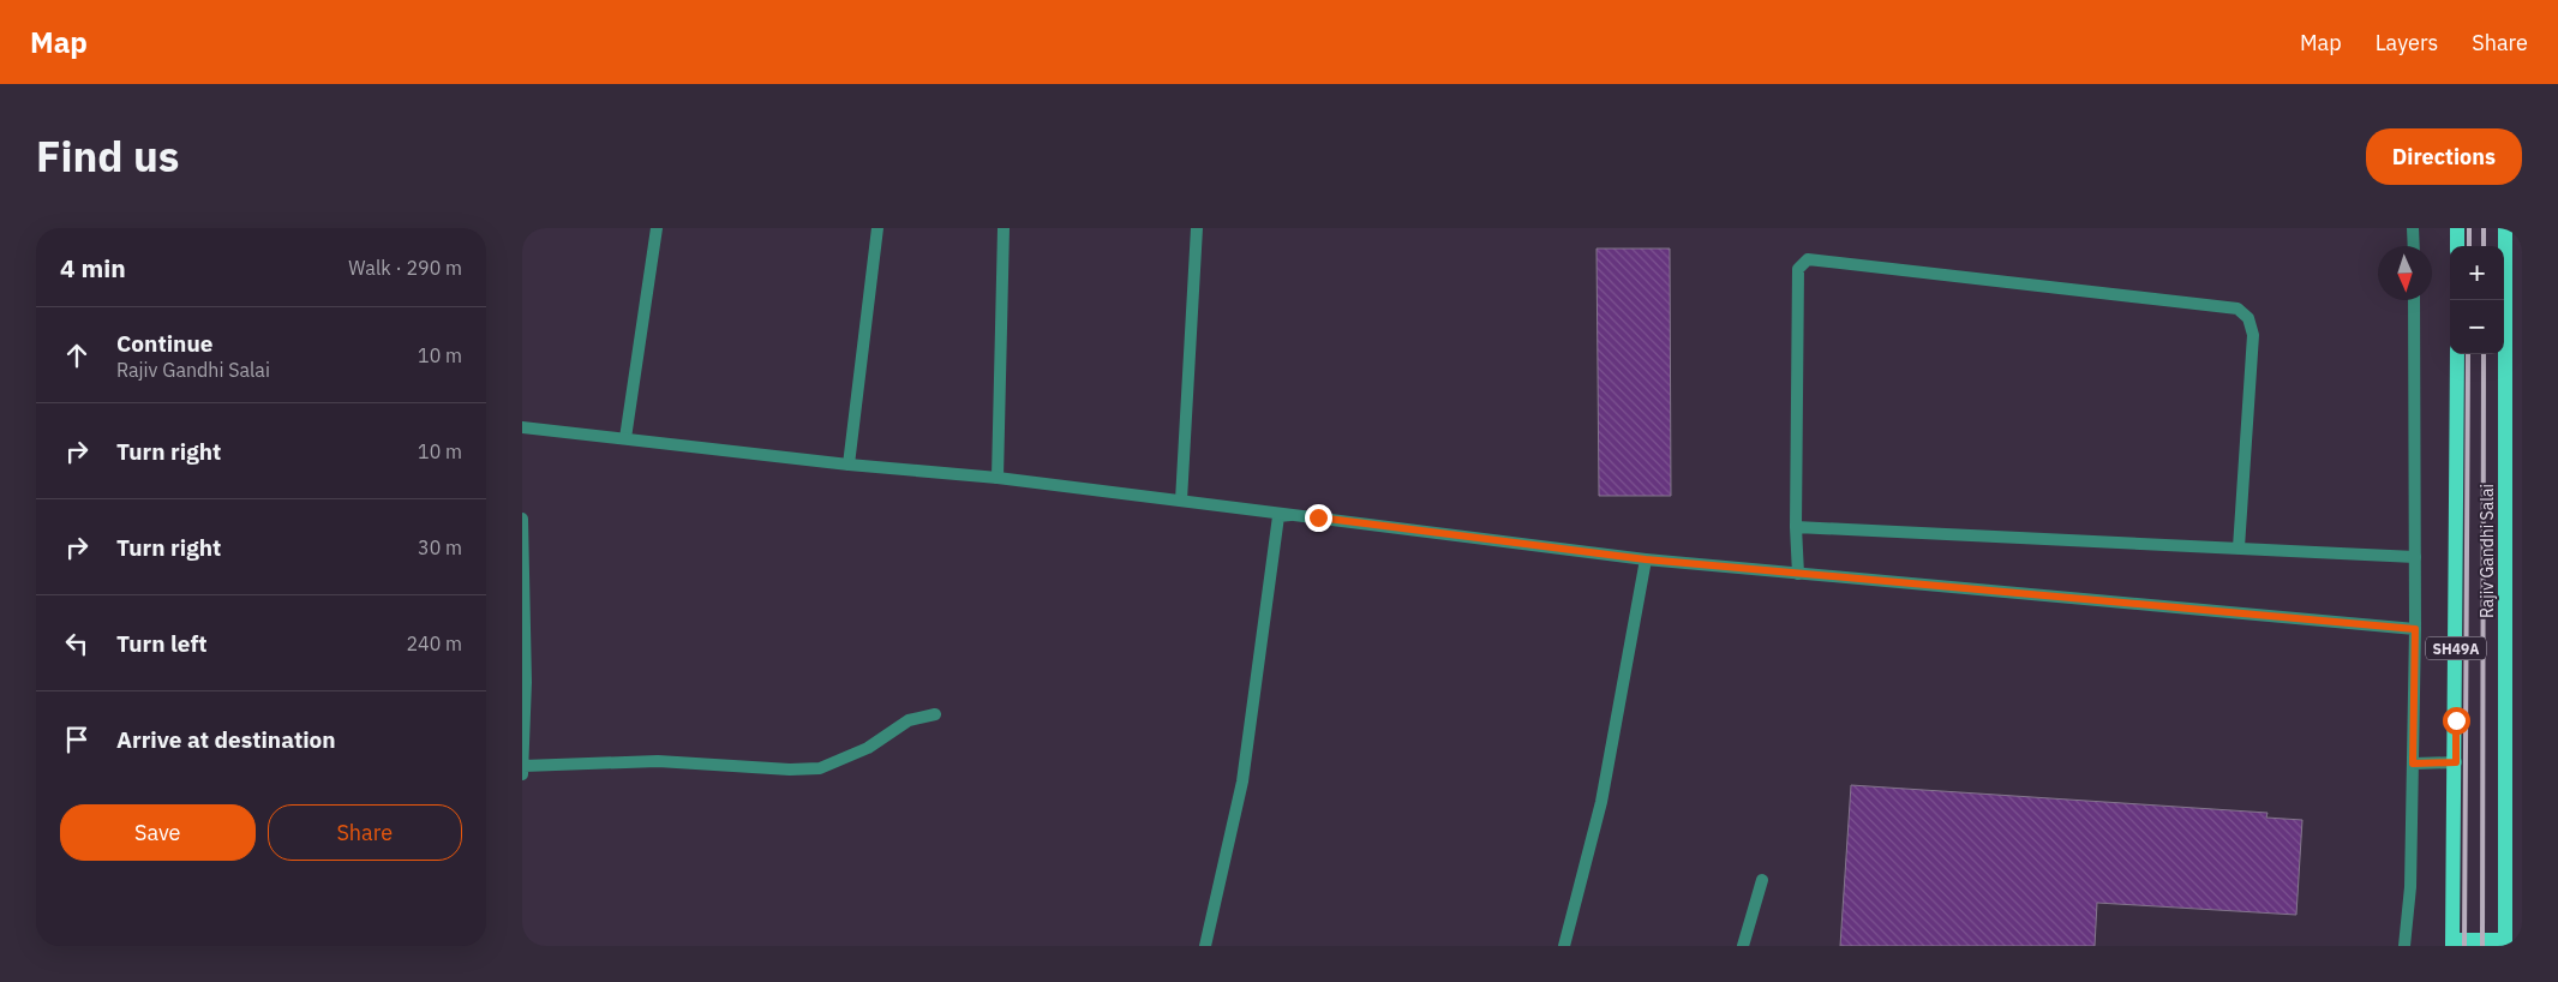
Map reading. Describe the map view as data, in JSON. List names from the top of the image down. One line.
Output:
{"streets":{"main road":["Rajiv Gandhi Salai","SH49A"]},"north":"bottom","page":{"header":"Map","nav":["Map","Layers","Share"],"title":"Find us","buttons":["Directions",["Save","Share"]],"heading":["4 min","Walk · 290 m"],"map_buttons":["+","−"],"list":[["Continue","Rajiv Gandhi Salai","10 m"],["Turn right","10 m"],["Turn right","30 m"],["Turn left","240 m"],"Arrive at destination"]}}
